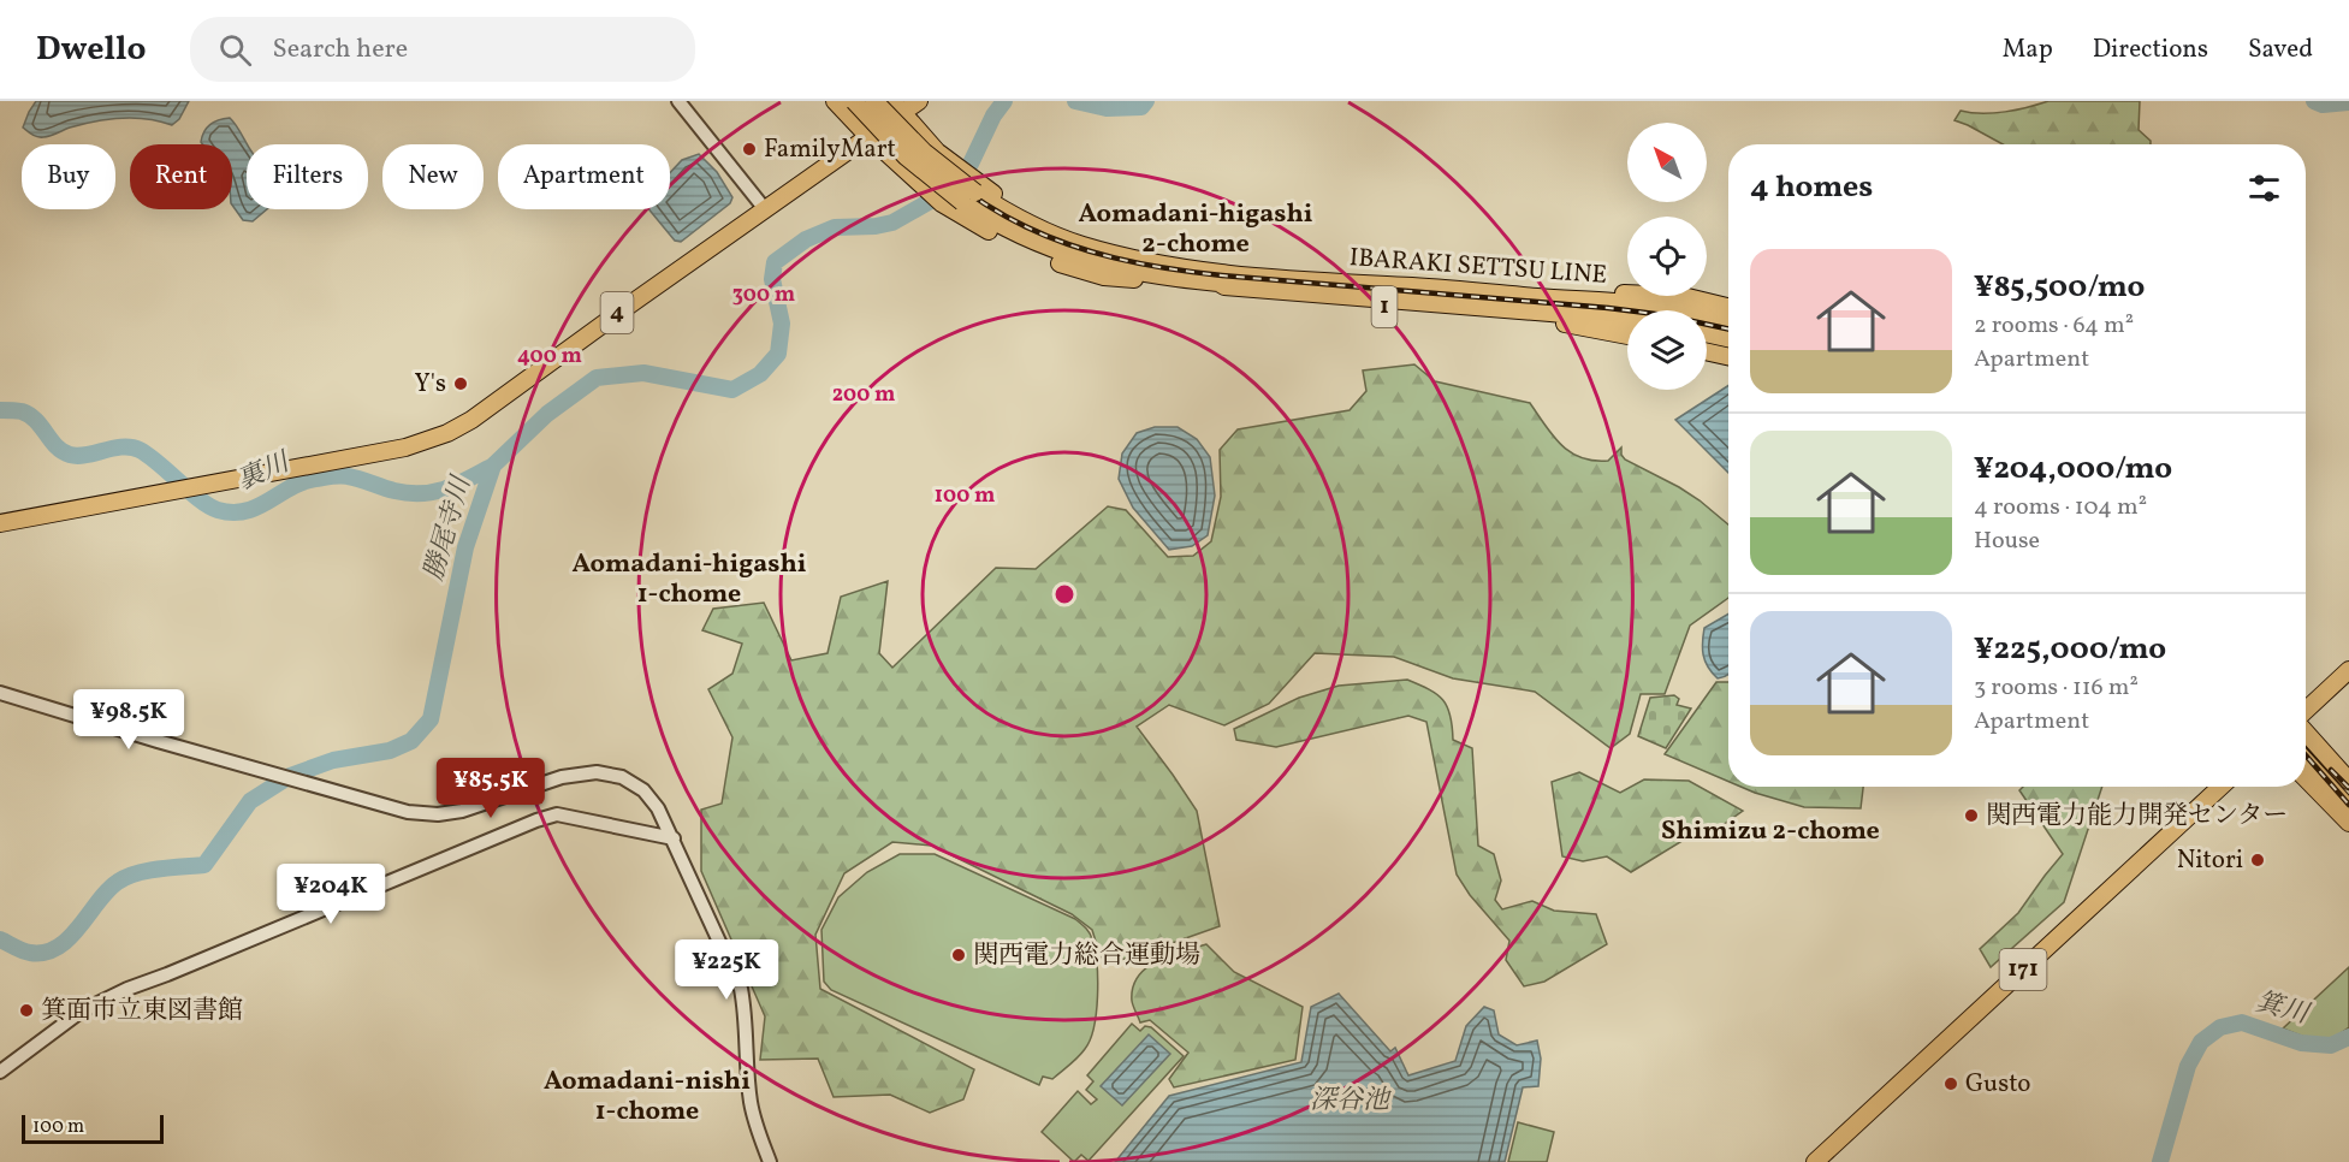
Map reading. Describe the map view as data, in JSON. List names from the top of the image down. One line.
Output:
{"streets":{"main road":["IBARAKI SETTSU LINE","1","4","171"]},"crossings":[["IBARAKI SETTSU LINE","1"]],"districts":["Aomadani-higashi 2-chome","Aomadani-higashi 1-chome","Shimizu 2-chome","Aomadani-nishi 1-chome"],"water":["裏川","勝尾寺川","箕川","深谷池"],"places":["FamilyMart","Y's","関西電力能力開発センター","Nitori","関西電力総合運動場","箕面市立東図書館","Gusto"],"scale_bar":"100 m","north":"top left","page":{"header":"Dwello","search":"Search here","nav":["Map","Directions","Saved"],"chip":["Buy","Rent","Filters","New","Apartment"],"heading":"4 homes","list":[{"name":"¥85,500/mo","note":"2 rooms · 64 m² · Apartment"},{"name":"¥204,000/mo","note":"4 rooms · 104 m² · House"},{"name":"¥225,000/mo","note":"3 rooms · 116 m² · Apartment"}],"price":["¥98.5K","¥85.5K","¥204K","¥225K"],"scale":"100 m"},"rings":["300 m","400 m","200 m","100 m"]}
